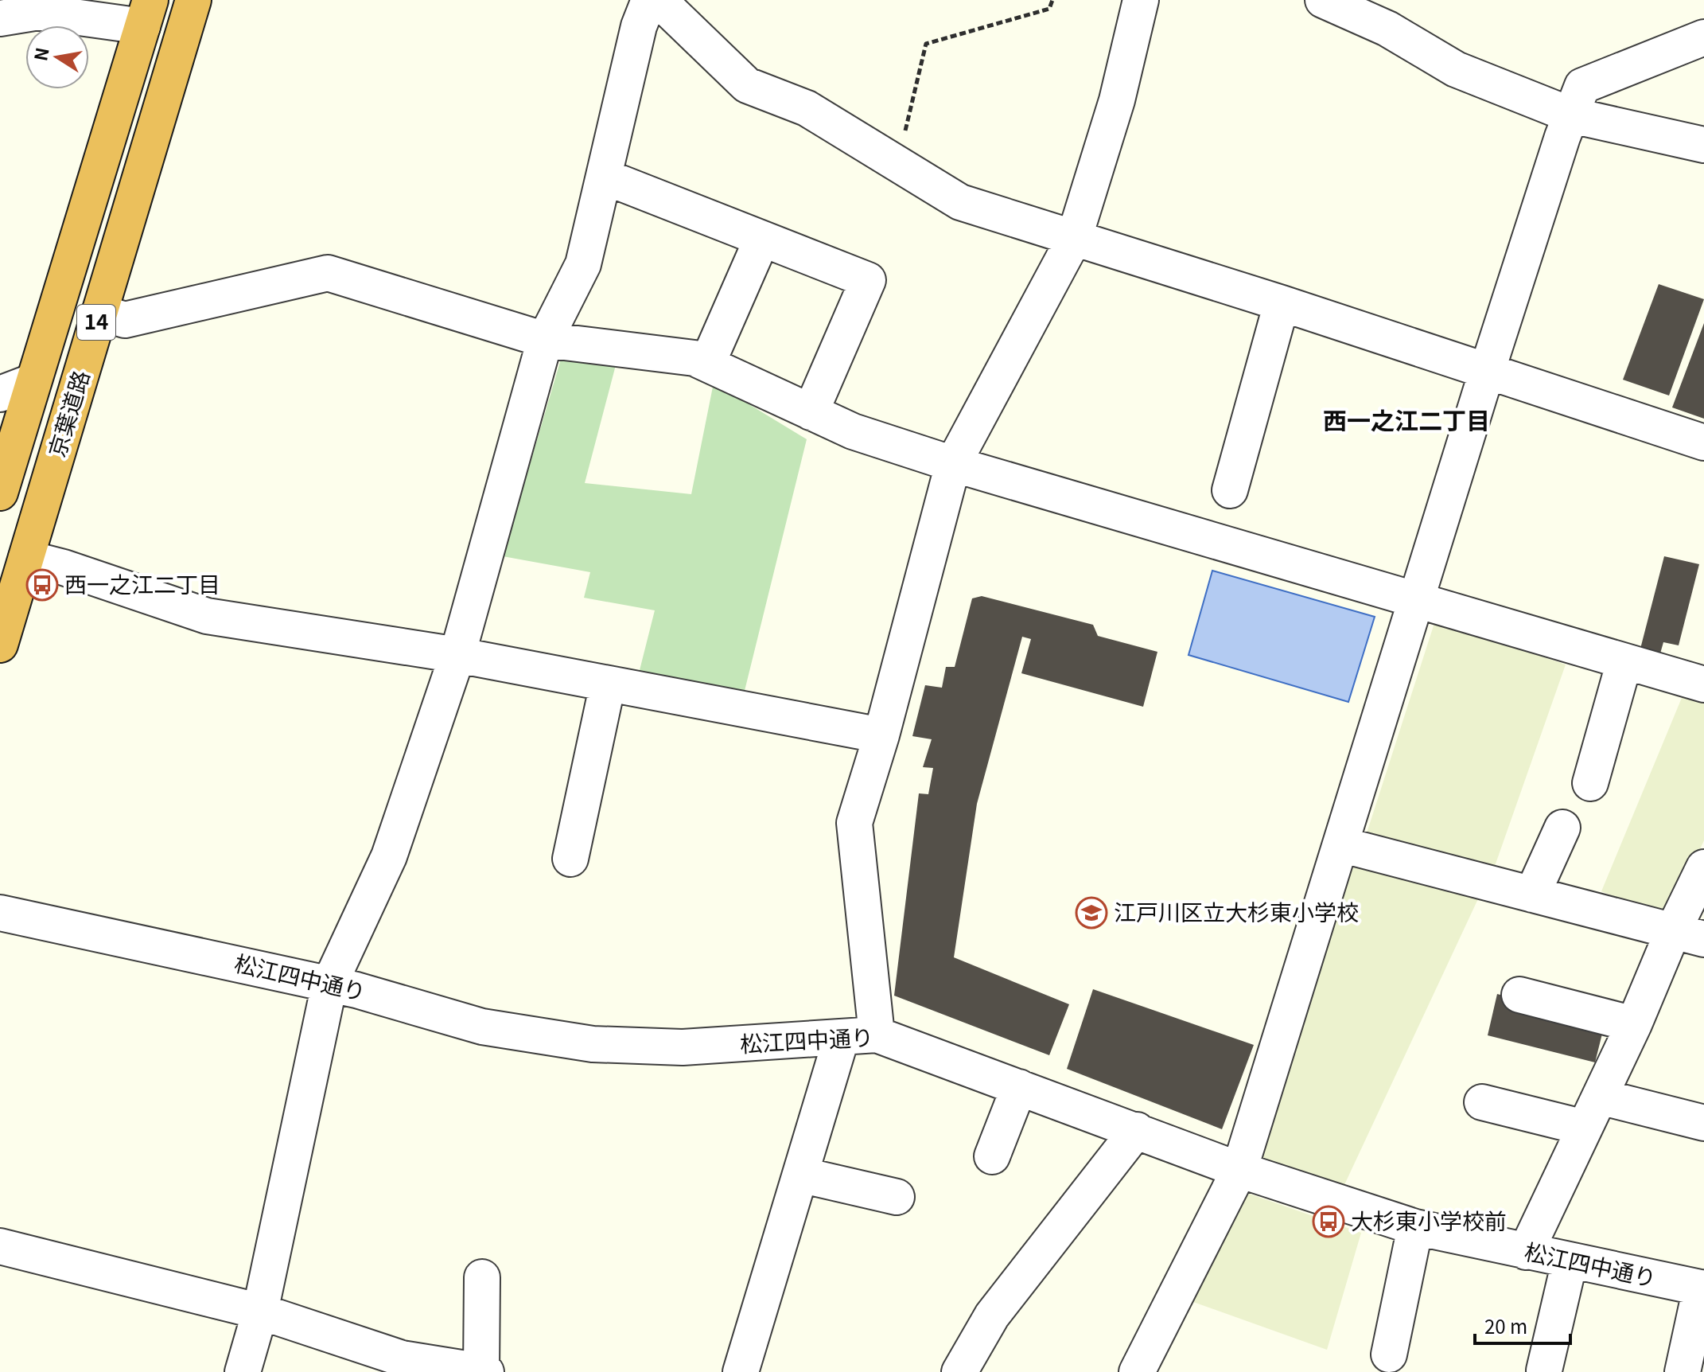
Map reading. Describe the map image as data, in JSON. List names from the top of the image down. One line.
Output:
{"streets":{"highway":["14","京葉道路"],"street":["松江四中通り"]},"districts":["西一之江二丁目"],"places":{"bus stop":["西一之江二丁目","大杉東小学校前"],"school or university":["江戸川区立大杉東小学校"]},"scale_bar":"20 m","north":"left"}
